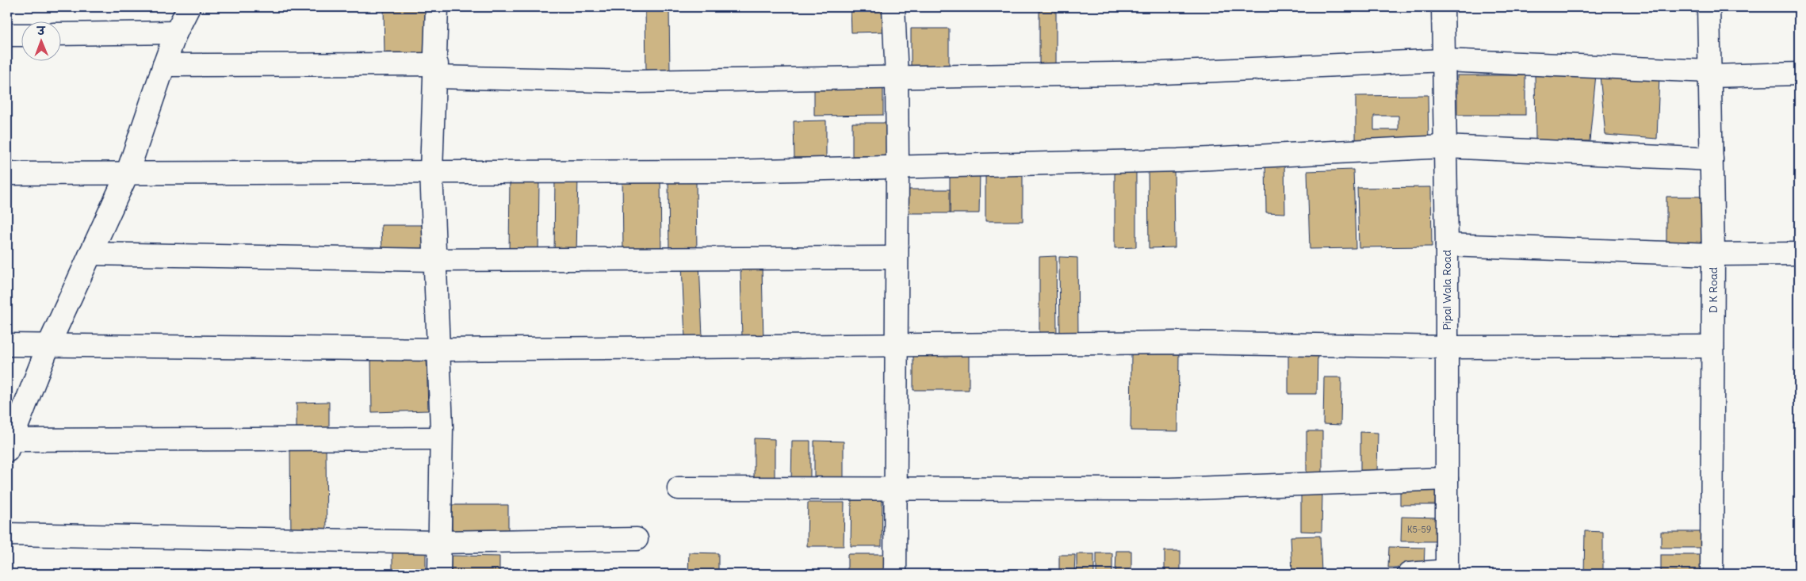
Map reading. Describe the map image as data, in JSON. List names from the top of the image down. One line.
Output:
{"streets":{"street":["Pipal Wala Road","D K Road"]},"house_numbers":["K5-59"],"north":"top"}
